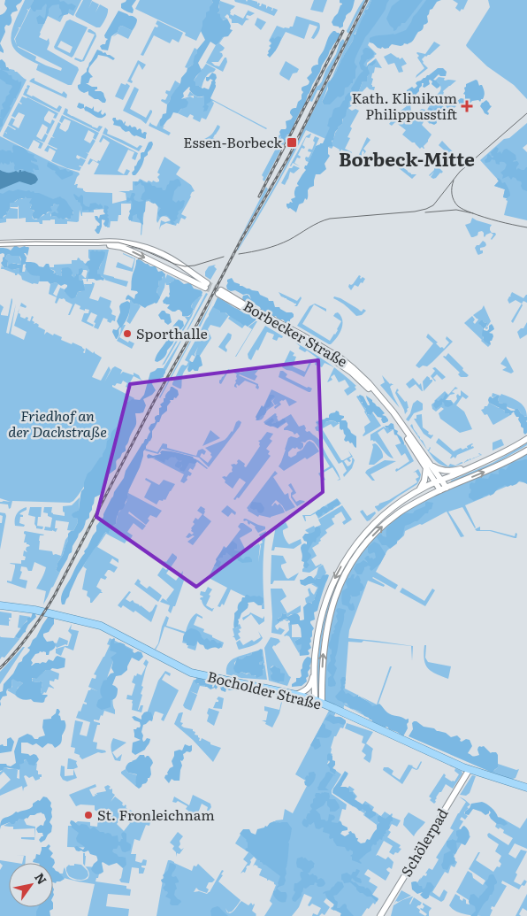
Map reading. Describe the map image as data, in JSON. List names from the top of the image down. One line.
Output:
{"streets":{"main road":["Bocholder Straße"],"street":["Borbecker Straße","Schölerpad"]},"crossings":[["Bocholder Straße","Schölerpad"]],"districts":["Borbeck-Mitte"],"parks":["Friedhof an der Dachstraße"],"places":{"health":["Kath. Klinikum Philippusstift"],"transit":["Essen-Borbeck"],"other":["Sporthalle","St. Fronleichnam"]},"north":"top right"}
